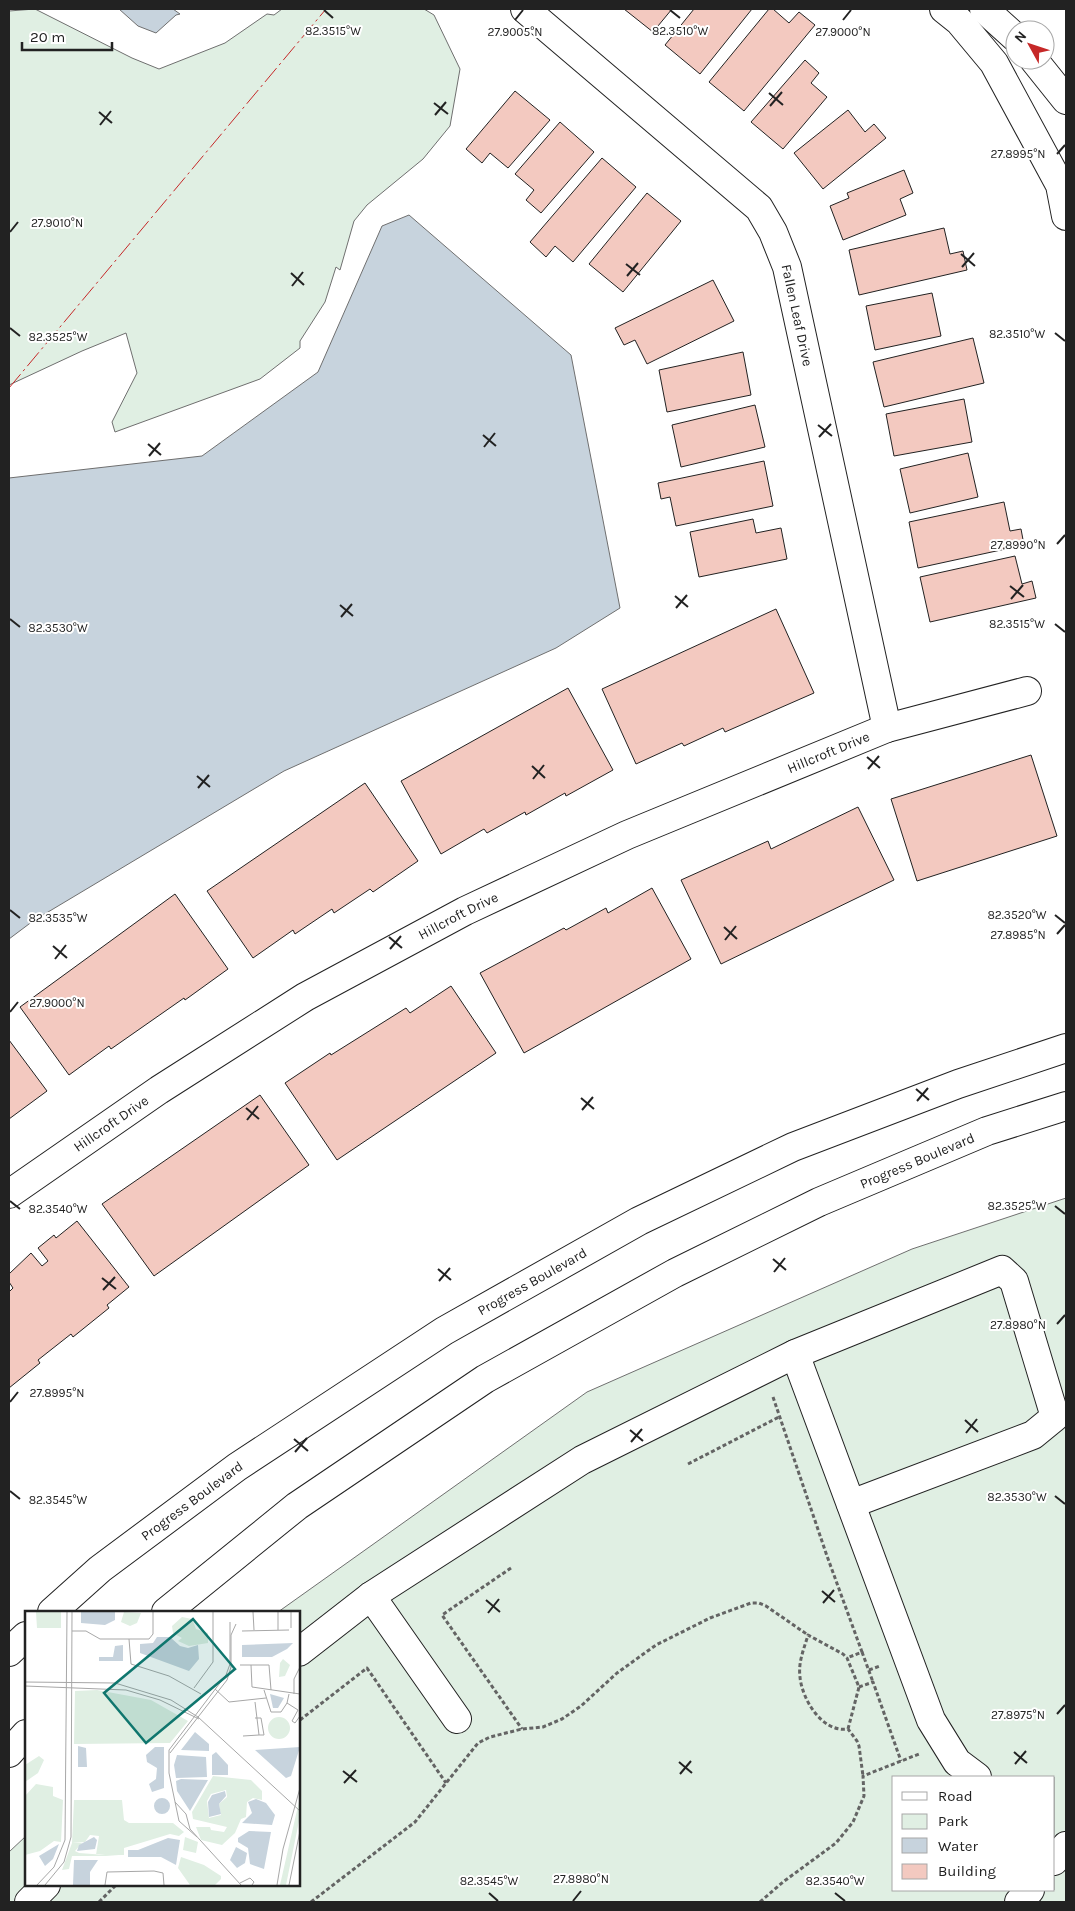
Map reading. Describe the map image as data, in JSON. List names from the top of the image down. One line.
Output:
{"streets":{"street":["Fallen Leaf Drive","Hillcroft Drive","Progress Boulevard"]},"crossings":[["Fallen Leaf Drive","Hillcroft Drive"]],"legend":["Road","Park","Water","Building"],"scale_bar":"20 m","north":"top left","coordinates":["82.3510°W","82.3515°W","27.9005°N","27.9000°N","27.8995°N","27.9010°N","82.3525°W","27.8990°N","82.3530°W","82.3520°W","82.3535°W","27.8985°N","82.3540°W","27.8980°N","82.3545°W","27.8975°N"]}
